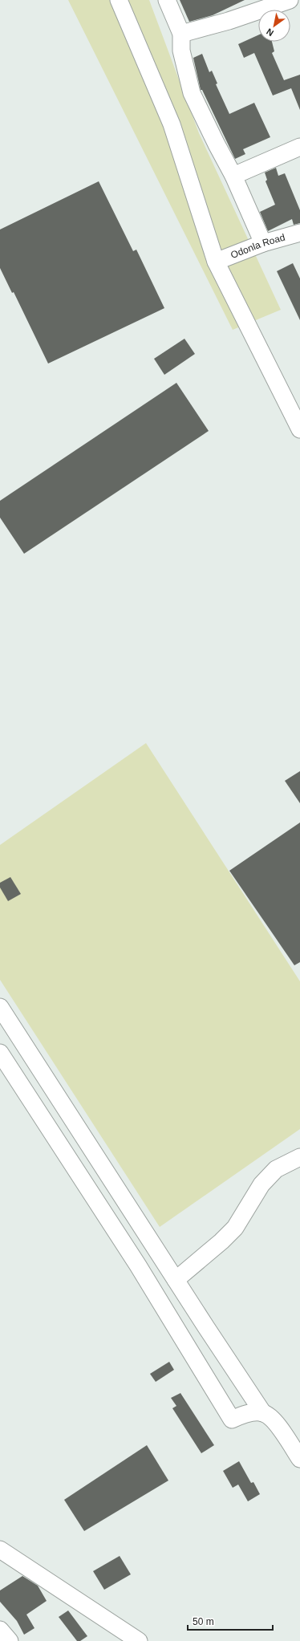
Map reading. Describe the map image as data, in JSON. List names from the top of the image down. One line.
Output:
{"streets":{"street":["Odonla Road"]},"scale_bar":"50 m","north":"bottom left"}
